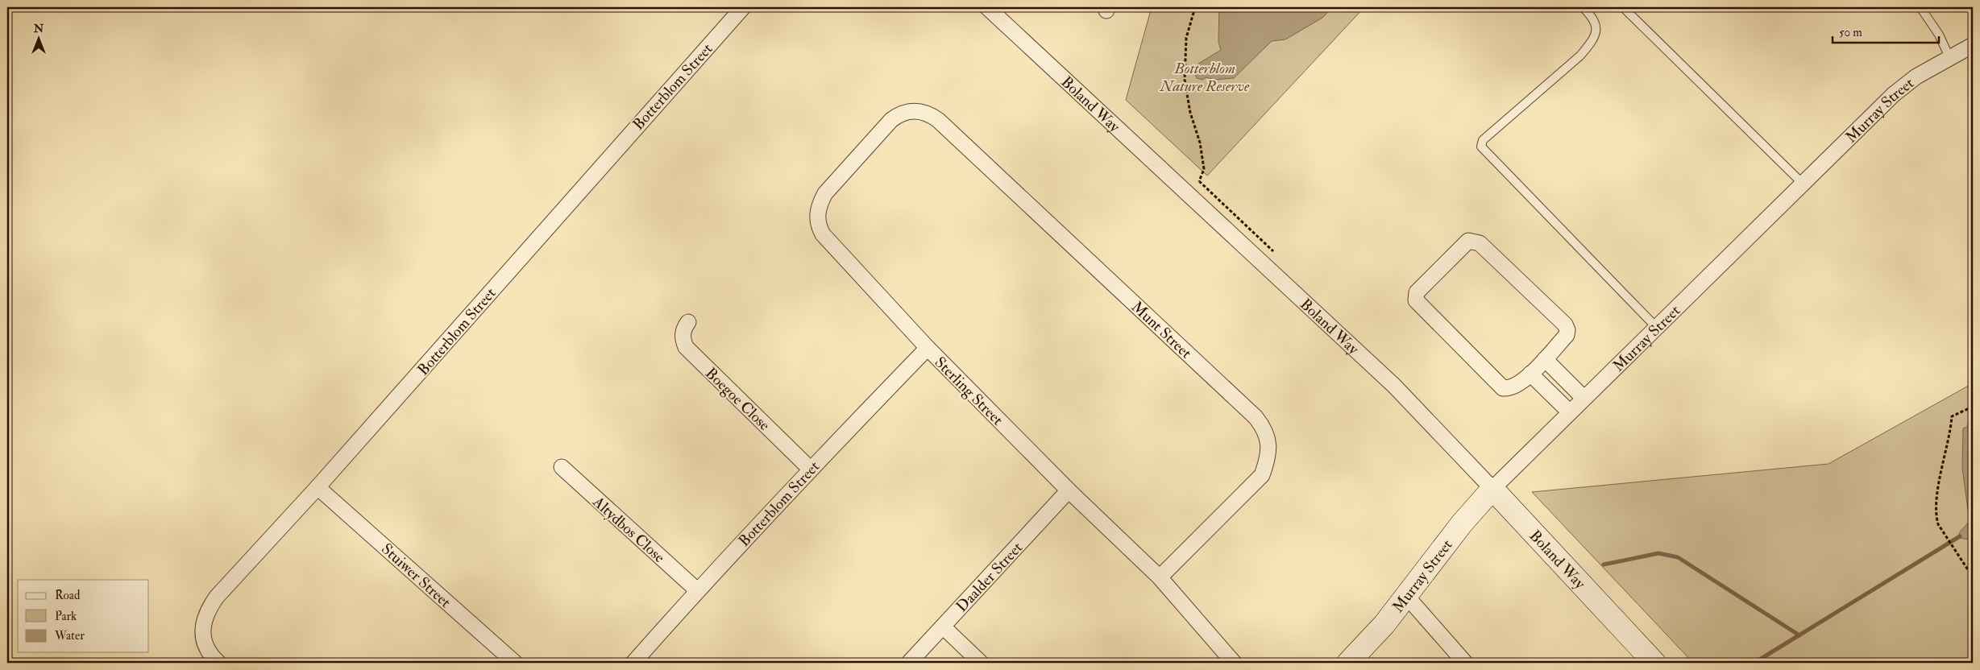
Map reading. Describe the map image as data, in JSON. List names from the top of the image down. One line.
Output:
{"streets":{"street":["Botterblom Street","Boland Way","Murray Street","Munt Street","Sterling Street","Boegoe Close","Altydbos Close","Stuiwer Street","Daalder Street"]},"crossings":[["Botterblom Street","Sterling Street"],["Botterblom Street","Boegoe Close"],["Botterblom Street","Altydbos Close"],["Botterblom Street","Stuiwer Street"],["Boland Way","Murray Street"],["Munt Street","Sterling Street"],["Sterling Street","Daalder Street"]],"parks":["Botterblom Nature Reserve"],"legend":["Road","Park","Water"],"scale_bar":"50 m","north":"top"}
